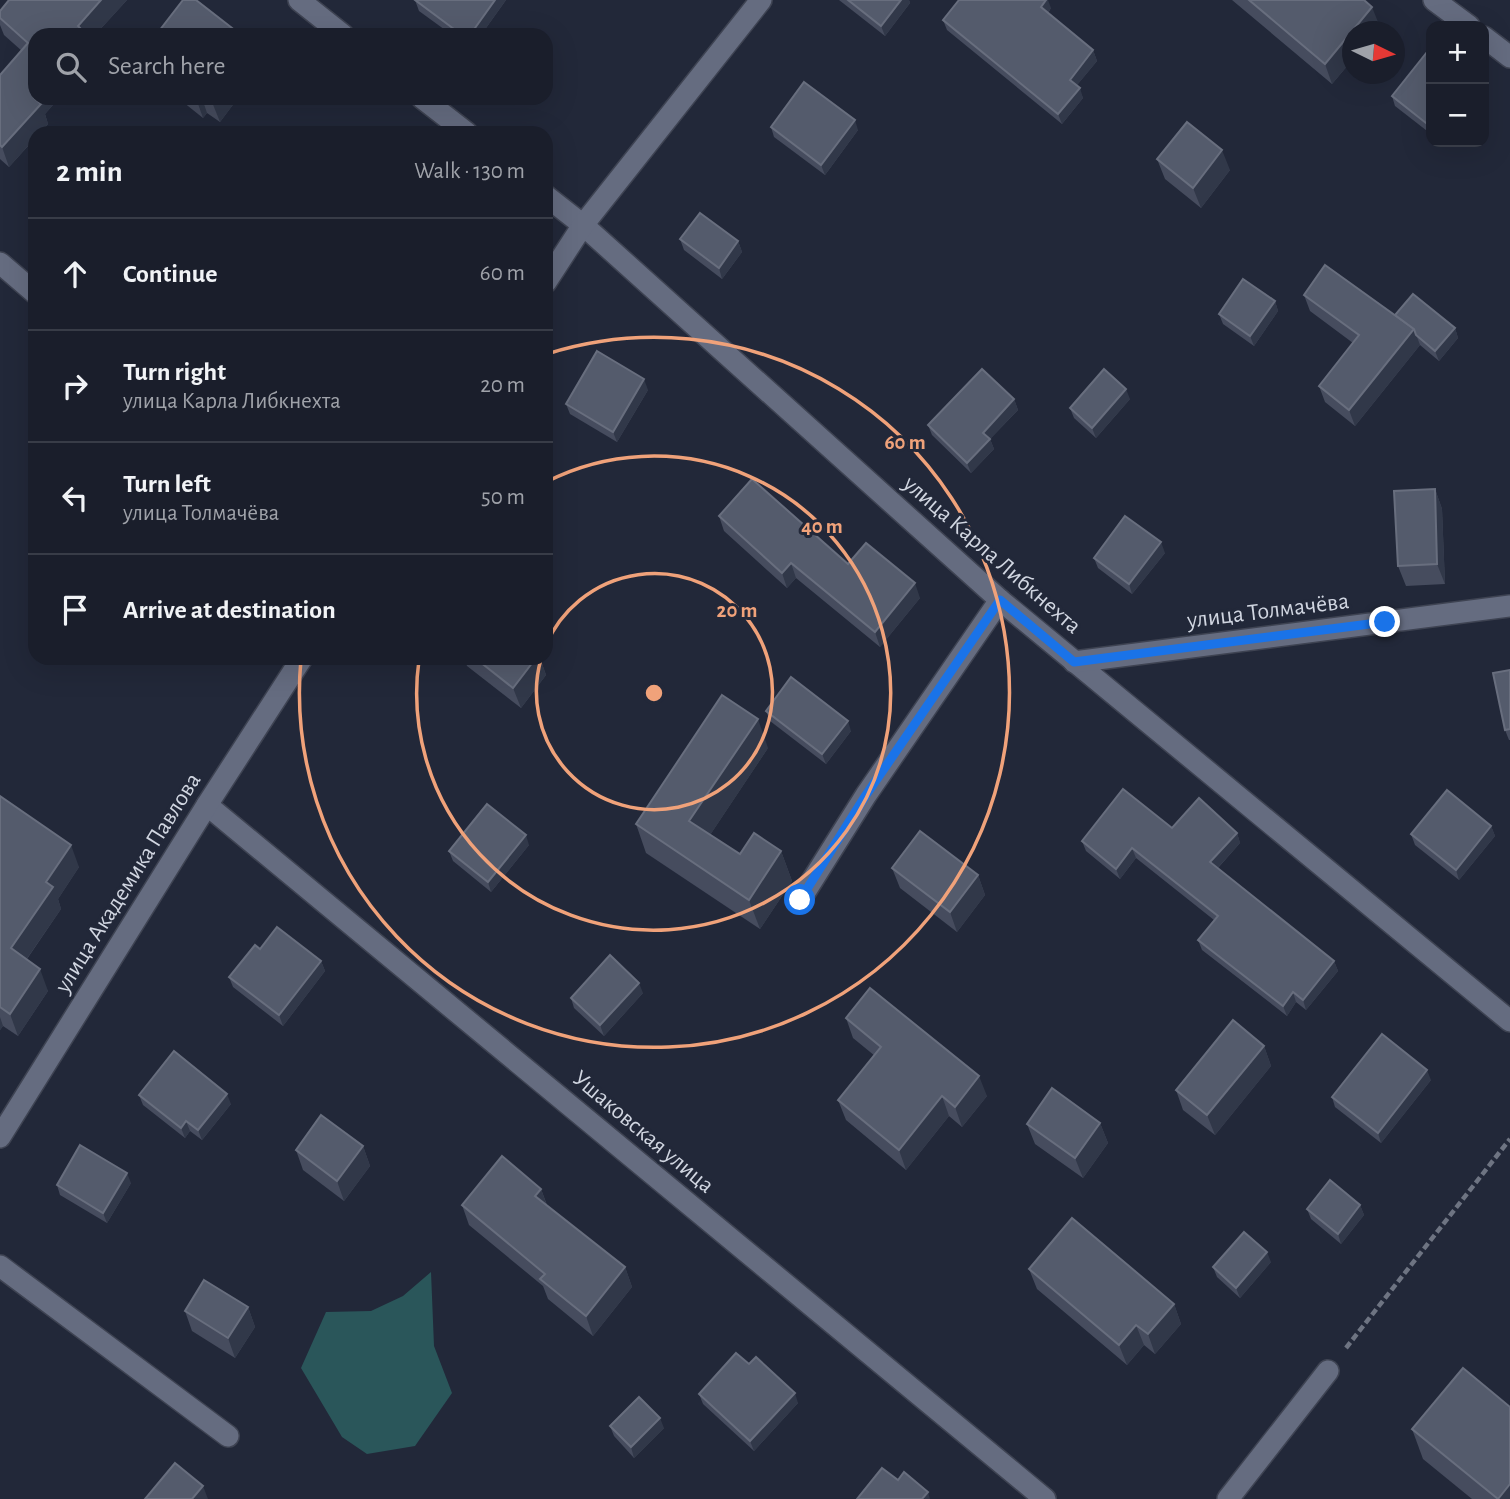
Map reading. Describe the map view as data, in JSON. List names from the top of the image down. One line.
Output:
{"streets":{"street":["улица Карла Либкнехта","улица Толмачёва","улица Академика Павлова","Ушаковская улица"]},"crossings":[["улица Карла Либкнехта","улица Толмачёва"],["улица Академика Павлова","Ушаковская улица"]],"north":"right","page":{"map_buttons":["+","−"],"search":"Search here","heading":["2 min","Walk · 130 m"],"list":[["Continue","60 m"],["Turn right","улица Карла Либкнехта","20 m"],["Turn left","улица Толмачёва","50 m"],"Arrive at destination"]},"rings":["60 m","40 m","20 m"]}
